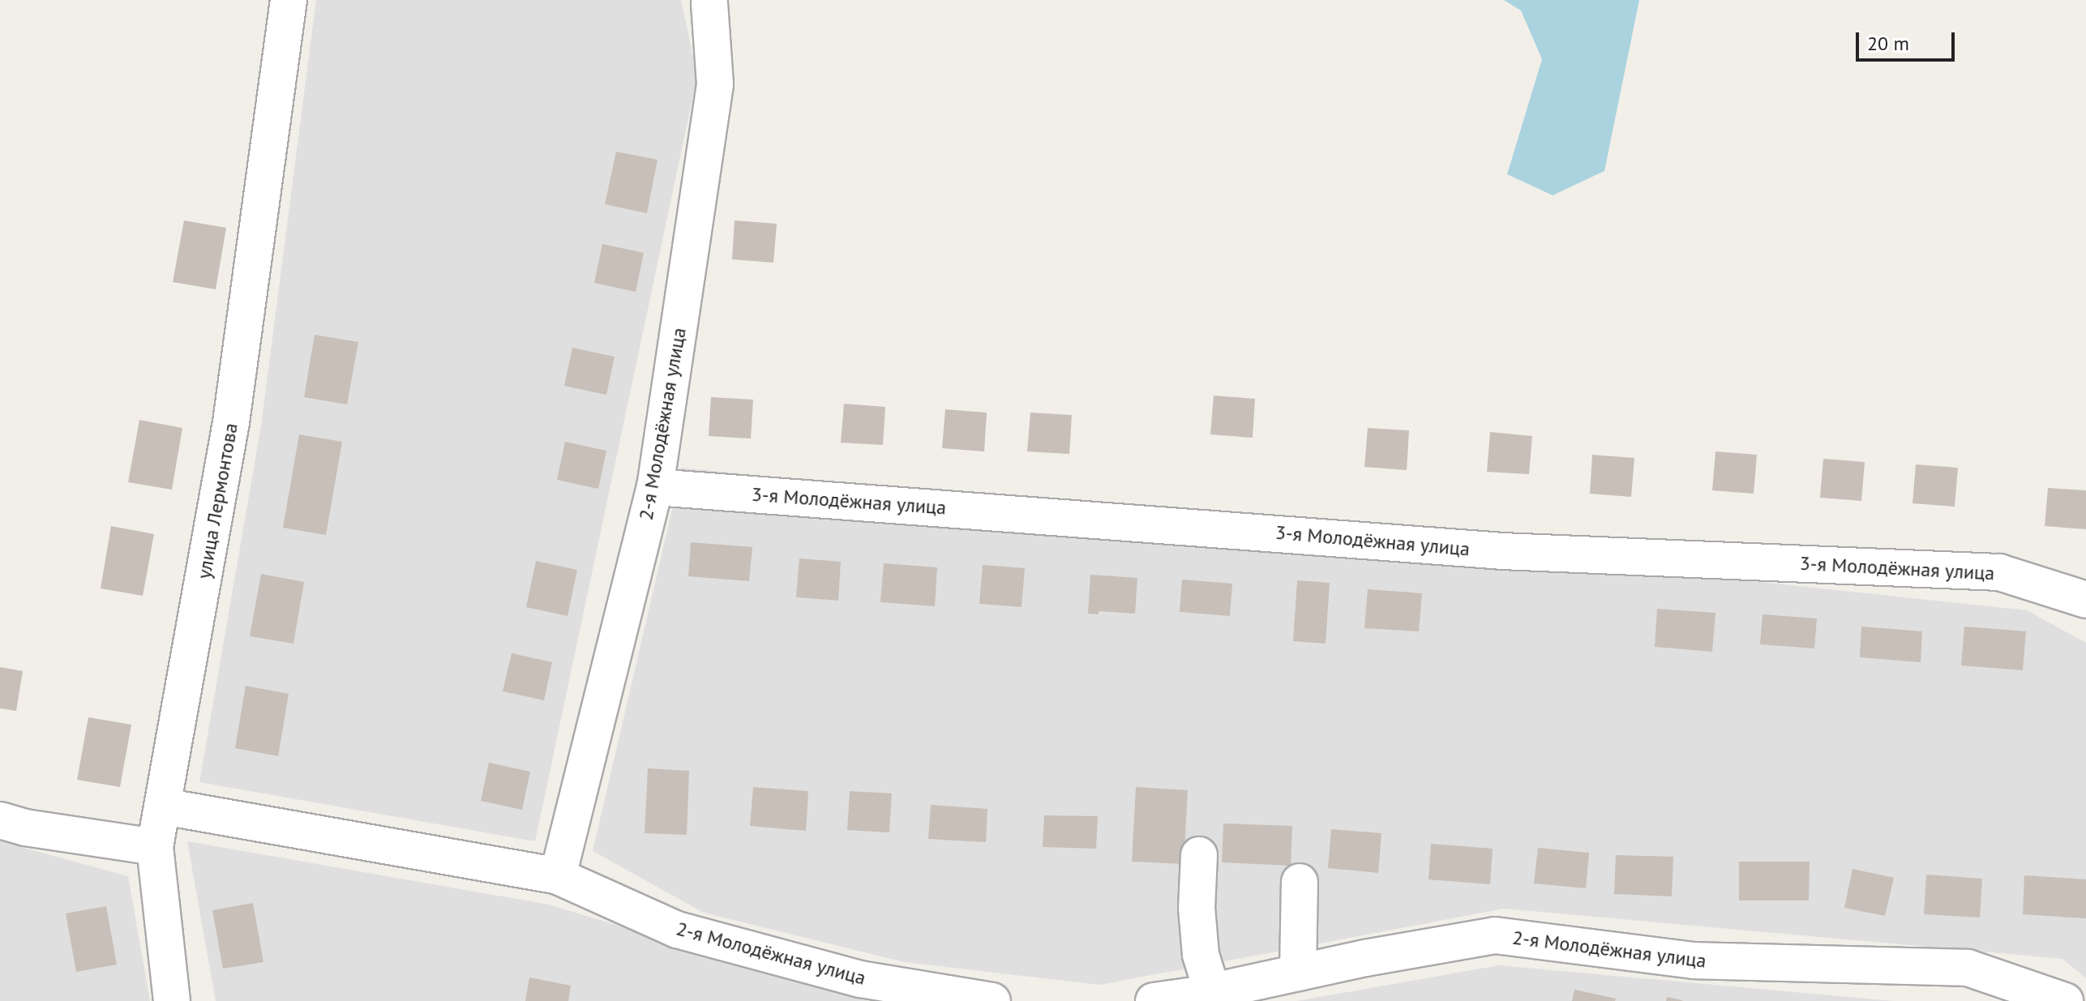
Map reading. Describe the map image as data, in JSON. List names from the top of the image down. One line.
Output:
{"streets":{"street":["2-я Молодёжная улица","улица Лермонтова","3-я Молодёжная улица"]},"crossings":[["2-я Молодёжная улица","улица Лермонтова"],["2-я Молодёжная улица","3-я Молодёжная улица"]],"scale_bar":"20 m"}
